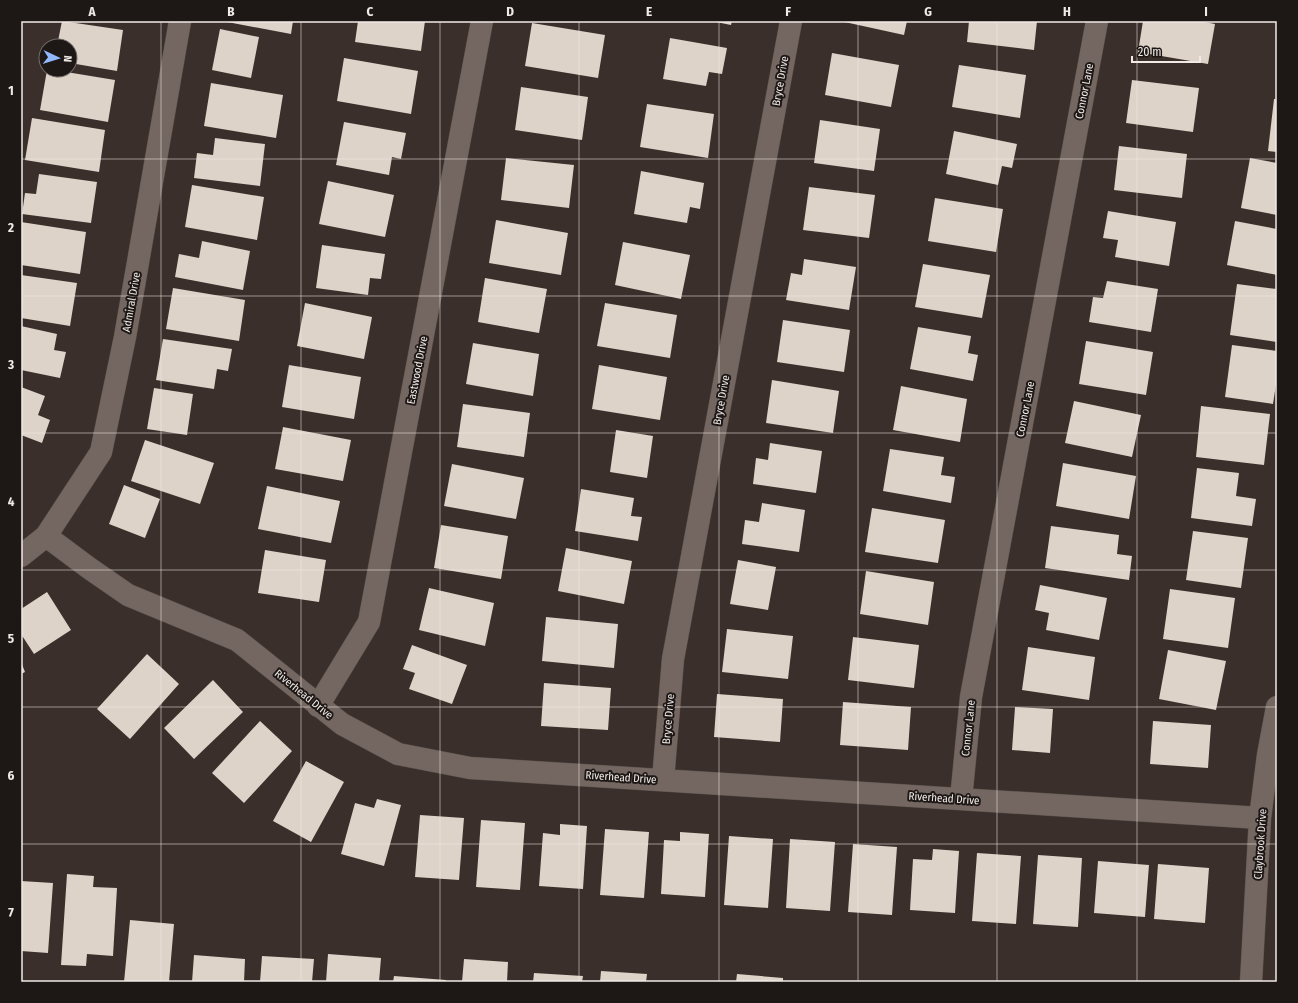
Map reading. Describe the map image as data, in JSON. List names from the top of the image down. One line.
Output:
{"streets":{"street":["Bryce Drive","Connor Lane","Admiral Drive","Eastwood Drive","Riverhead Drive","Claybrook Drive"]},"crossings":[["Bryce Drive","Riverhead Drive"],["Connor Lane","Riverhead Drive"],["Admiral Drive","Riverhead Drive"],["Eastwood Drive","Riverhead Drive"],["Riverhead Drive","Claybrook Drive"]],"scale_bar":"20 m","north":"right","grid":{"columns":["A","B","C","D","E","F","G","H","I"],"rows":["1","2","3","4","5","6","7"]}}
